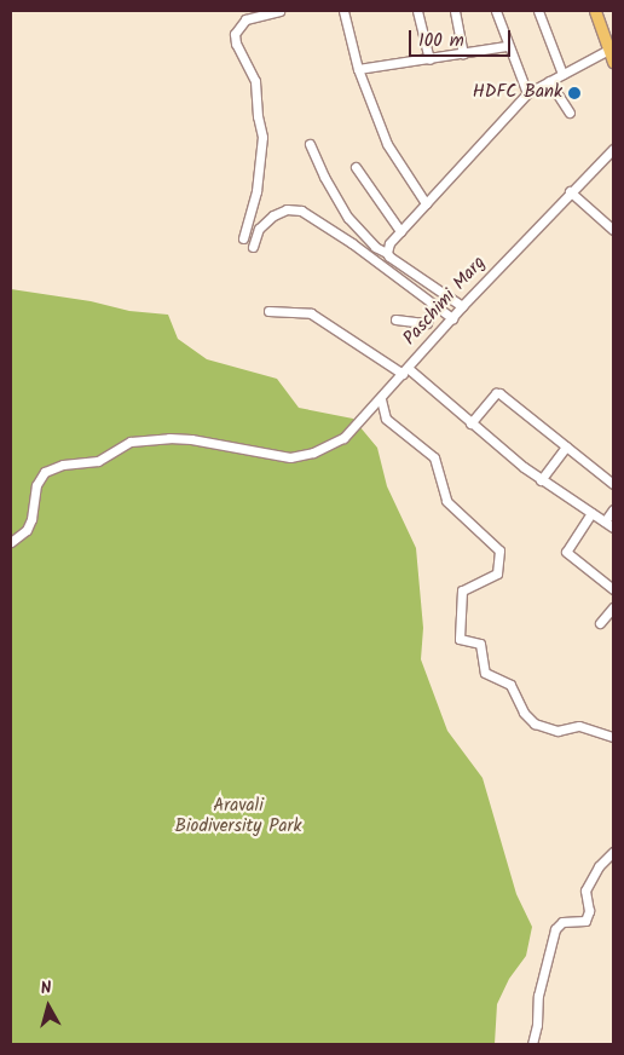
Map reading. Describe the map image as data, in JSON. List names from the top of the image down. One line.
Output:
{"streets":{"street":["Paschimi Marg"]},"parks":["Aravali Biodiversity Park"],"places":["HDFC Bank"],"scale_bar":"100 m","north":"top"}
